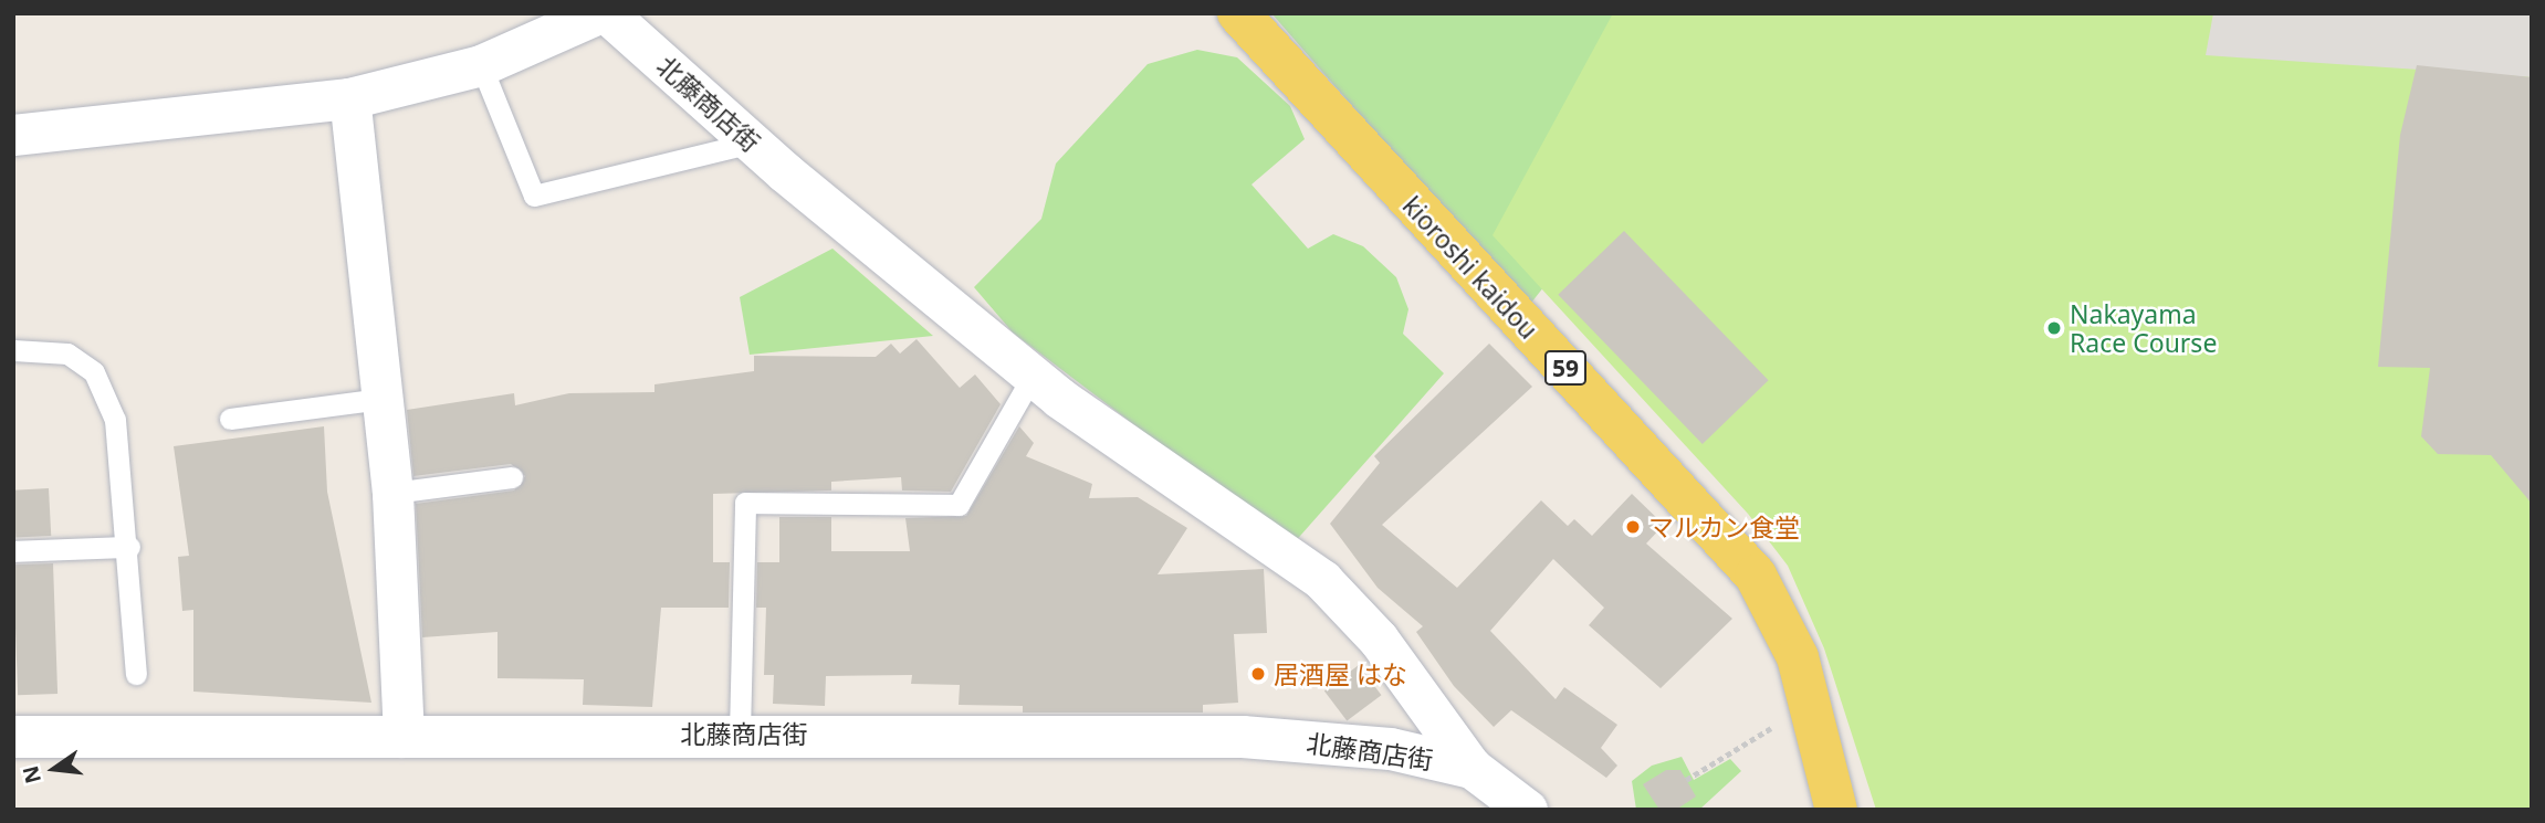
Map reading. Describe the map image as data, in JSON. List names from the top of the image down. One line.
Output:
{"streets":{"main road":["kioroshi kaidou","59"],"street":["北藤商店街"]},"places":["Nakayama Race Course","マルカン食堂","居酒屋 はな"],"north":"left"}
